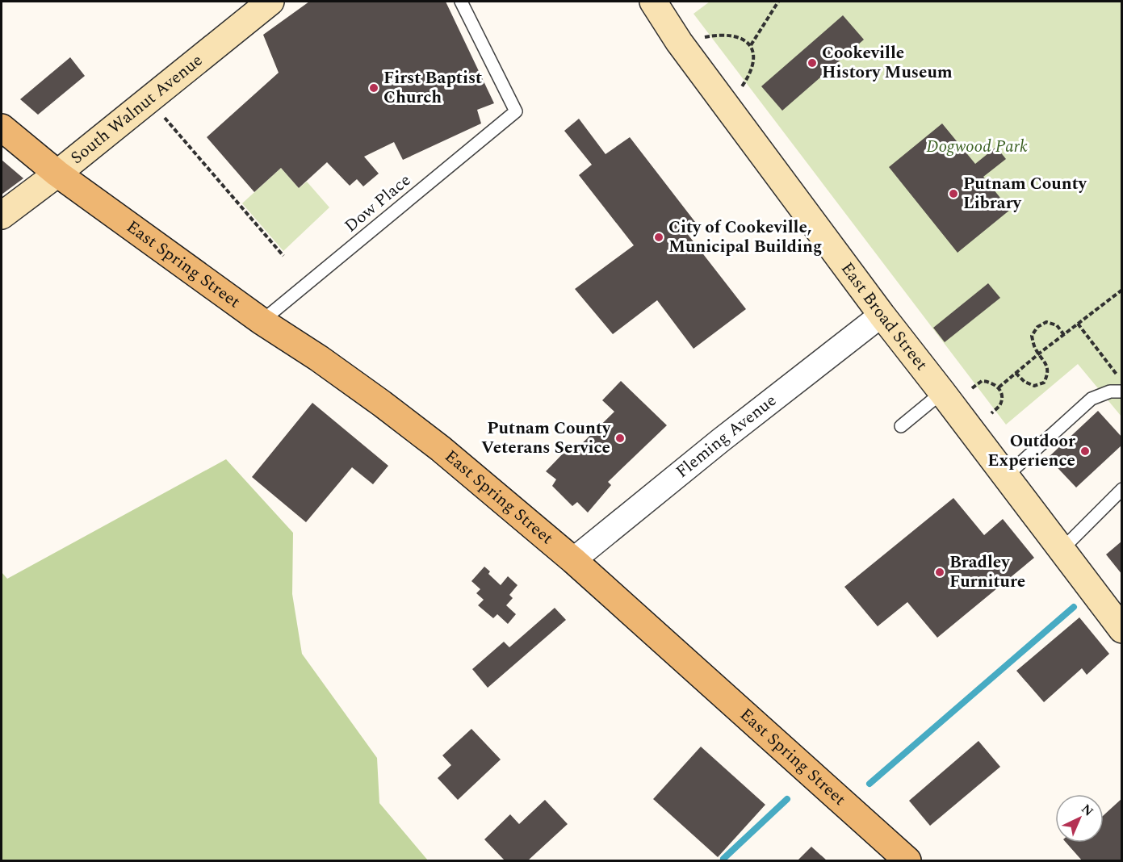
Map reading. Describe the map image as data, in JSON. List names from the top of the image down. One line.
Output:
{"streets":{"main road":["East Spring Street"],"street":["South Walnut Avenue","East Broad Street","Fleming Avenue"],"lane":["Dow Place"]},"crossings":[["South Walnut Avenue","East Spring Street"],["Dow Place","East Spring Street"],["East Spring Street","Fleming Avenue"],["East Broad Street","Fleming Avenue"]],"parks":["Dogwood Park"],"places":["Cookeville History Museum","First Baptist Church","Putnam County Library","City of Cookeville, Municipal Building","Putnam County Veterans Service","Outdoor Experience","Bradley Furniture"],"north":"top right"}
